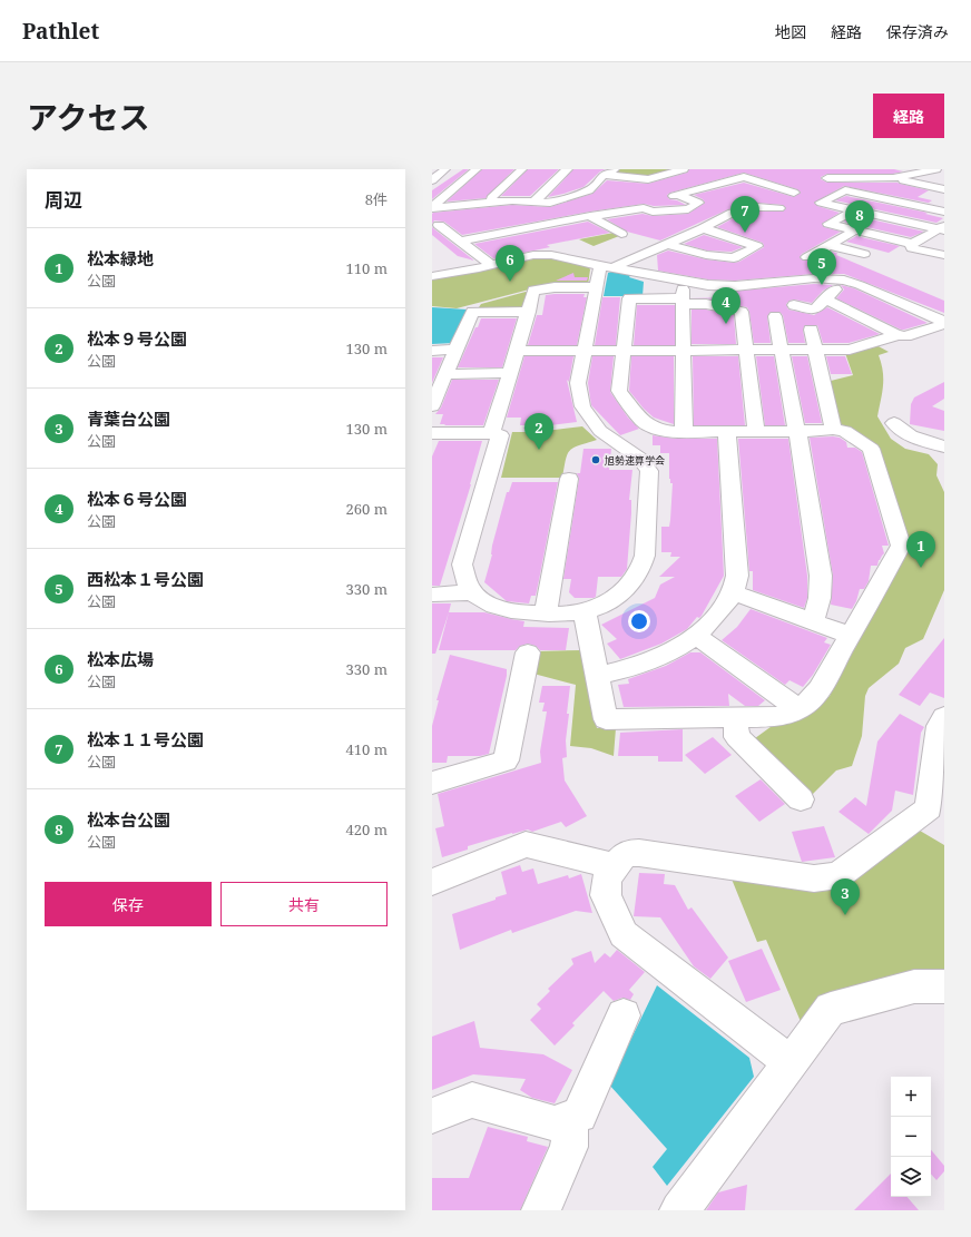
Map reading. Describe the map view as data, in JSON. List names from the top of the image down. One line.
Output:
{"places":["旭勢速算学会"],"page":{"header":"Pathlet","nav":["地図","経路","保存済み"],"title":"アクセス","buttons":["経路",["保存","共有"]],"heading":["周辺","8件"],"pins":["7","8","6","5","4","2","1","3"],"list":[{"mark":"1","name":"松本緑地","note":"公園","value":"110 m"},{"mark":"2","name":"松本９号公園","note":"公園","value":"130 m"},{"mark":"3","name":"青葉台公園","note":"公園","value":"130 m"},{"mark":"4","name":"松本６号公園","note":"公園","value":"260 m"},{"mark":"5","name":"西松本１号公園","note":"公園","value":"330 m"},{"mark":"6","name":"松本広場","note":"公園","value":"330 m"},{"mark":"7","name":"松本１１号公園","note":"公園","value":"410 m"},{"mark":"8","name":"松本台公園","note":"公園","value":"420 m"}],"map_buttons":["+","−"]}}
